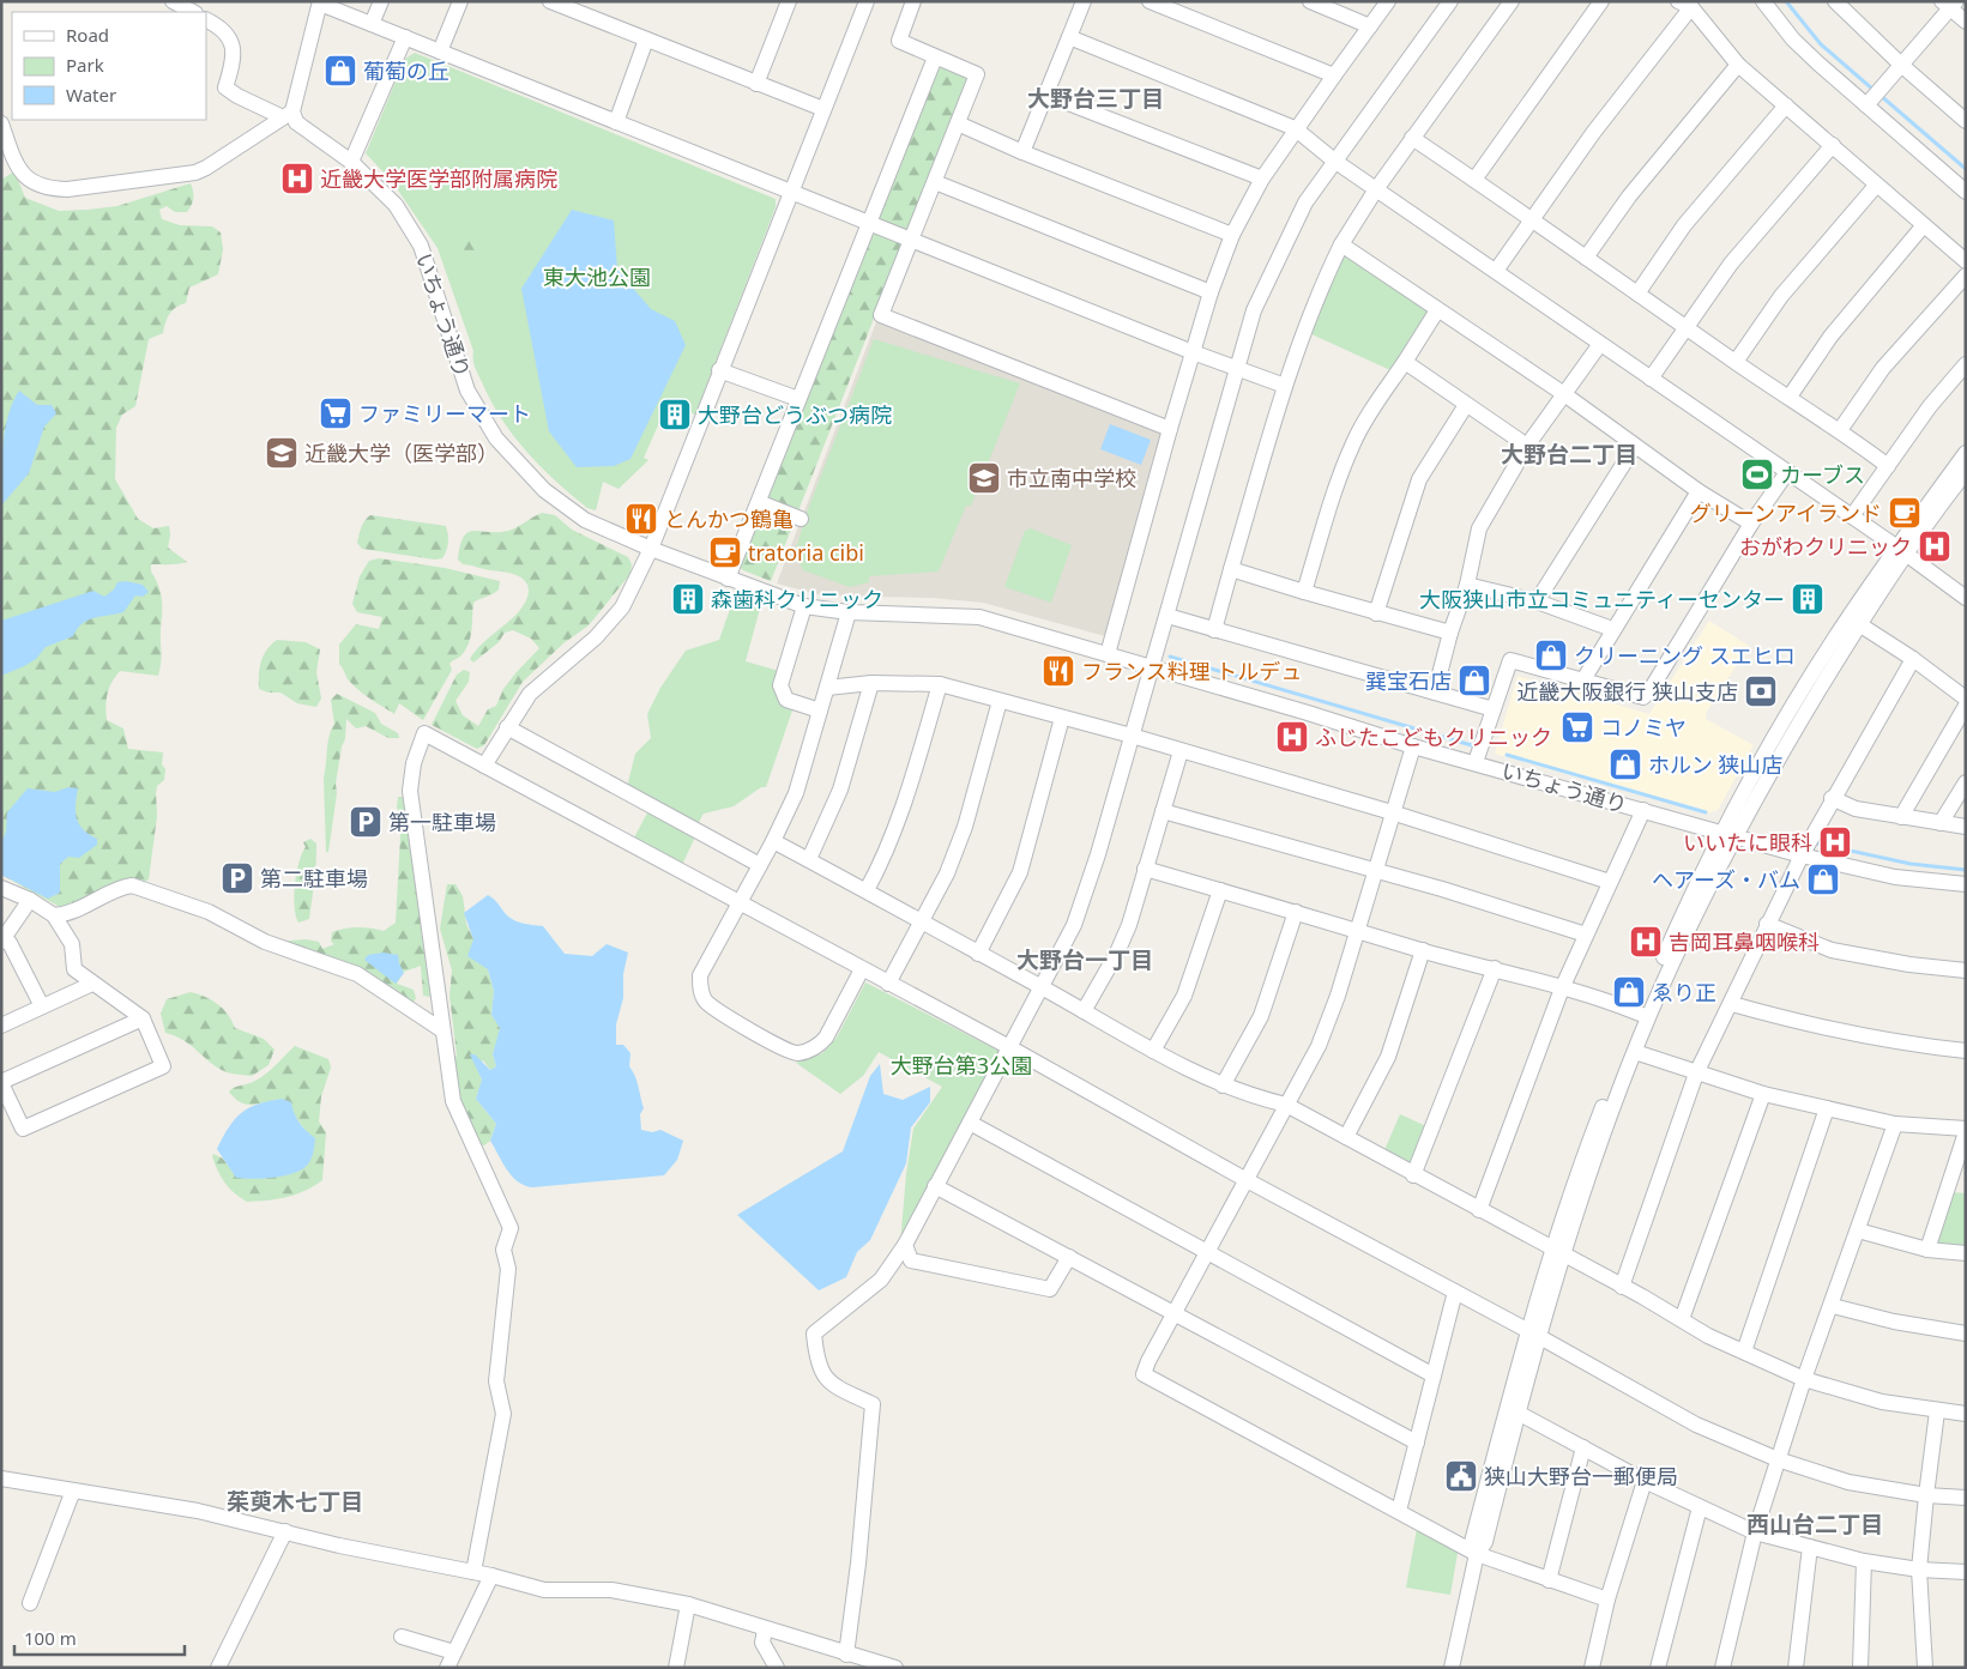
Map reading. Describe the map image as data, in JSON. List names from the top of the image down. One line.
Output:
{"streets":{"street":["いちょう通り"]},"districts":["大野台三丁目","大野台二丁目","大野台一丁目","茱萸木七丁目","西山台二丁目"],"parks":["東大池公園","大野台第3公園"],"places":{"shop":["葡萄の丘","クリーニング スエヒロ","巽宝石店","ホルン 狭山店","ヘアーズ・バム","ゑり正"],"hospital":["近畿大学医学部附属病院","おがわクリニック","ふじたこどもクリニック","いいたに眼科","吉岡耳鼻咽喉科"],"supermarket":["ファミリーマート","コノミヤ"],"building":["大野台どうぶつ病院","森歯科クリニック","大阪狭山市立コミュニティーセンター"],"school or university":["近畿大学（医学部）","市立南中学校"],"sports":["カーブス"],"cafe":["グリーンアイランド","tratoria cibi"],"restaurant":["とんかつ鶴亀","フランス料理 トルデュ"],"bank":["近畿大阪銀行 狭山支店"],"parking":["第一駐車場","第二駐車場"],"public building":["狭山大野台一郵便局"]},"legend":["Road","Park","Water"],"scale_bar":"100 m"}
